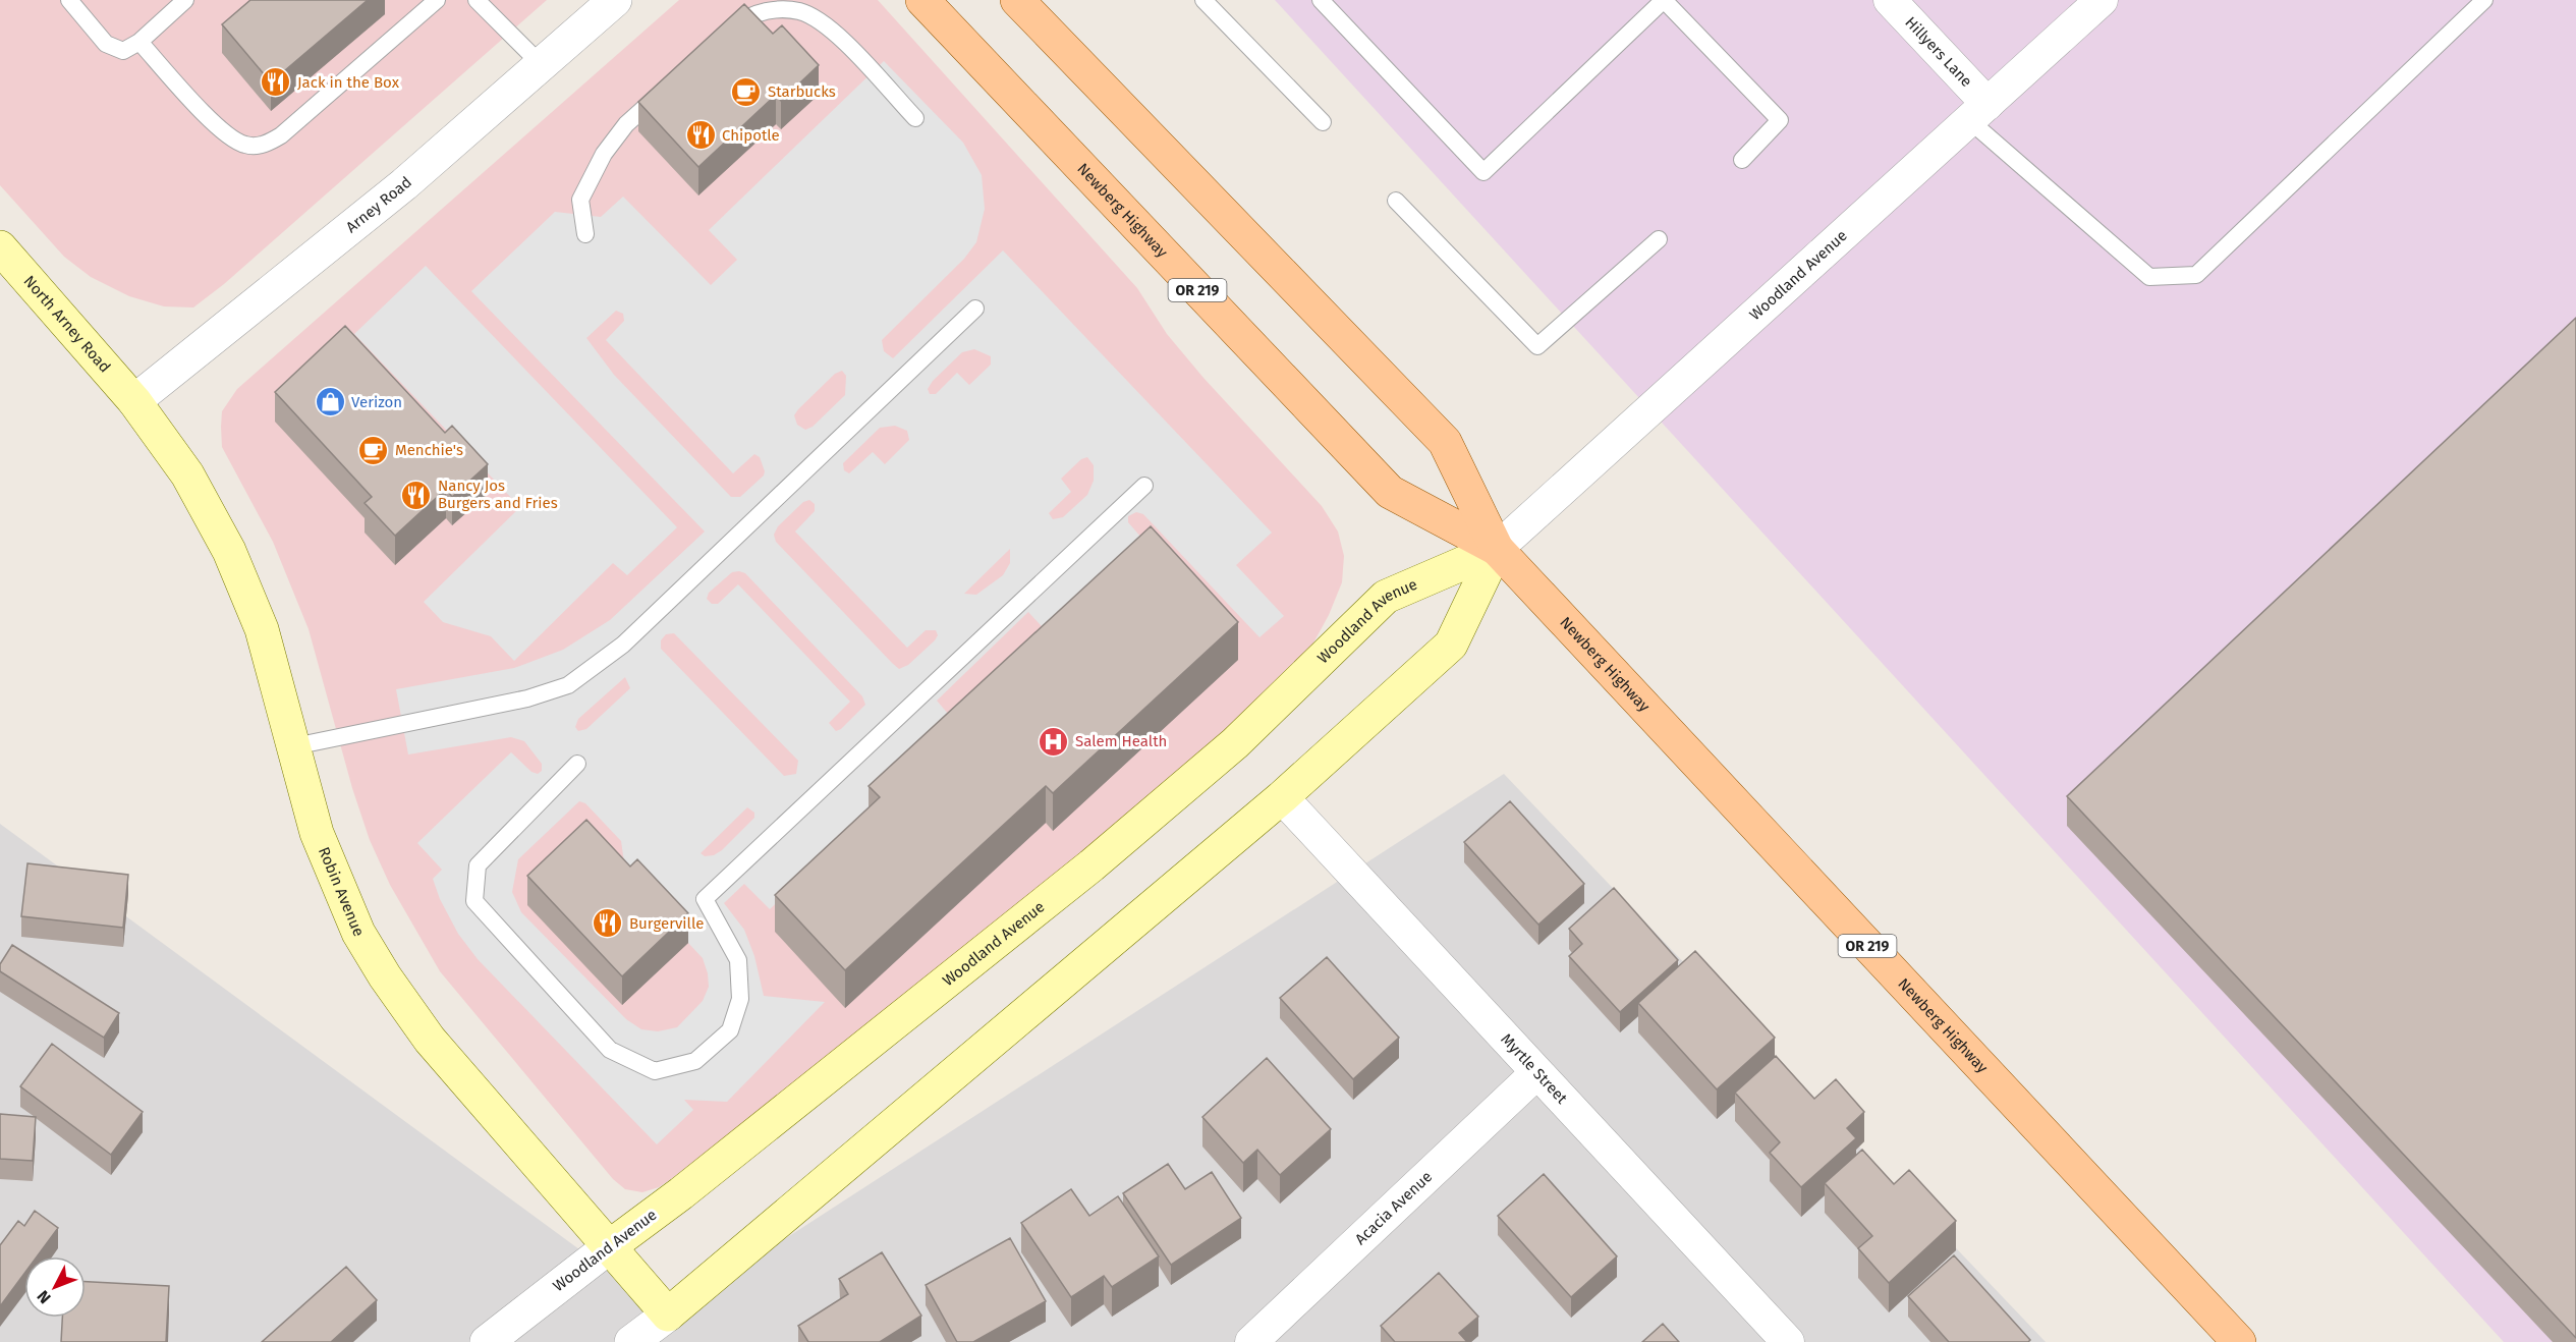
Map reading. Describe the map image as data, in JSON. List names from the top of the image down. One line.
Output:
{"streets":{"main road":["Newberg Highway","Woodland Avenue","OR 219","North Arney Road","Robin Avenue"],"street":["Hillyers Lane","Arney Road","Myrtle Street","Acacia Avenue"]},"crossings":[["Hillyers Lane","Woodland Avenue"],["Arney Road","North Arney Road"],["Arney Road","Robin Avenue"],["Newberg Highway","Woodland Avenue"],["Woodland Avenue","Robin Avenue"],["Woodland Avenue","Myrtle Street"],["North Arney Road","Robin Avenue"],["Myrtle Street","Acacia Avenue"]],"places":{"restaurant":["Jack in the Box","Chipotle","Nancy Jos Burgers and Fries","Burgerville"],"cafe":["Starbucks","Menchie's"],"shop":["Verizon"],"hospital":["Salem Health"]},"north":"bottom left"}
